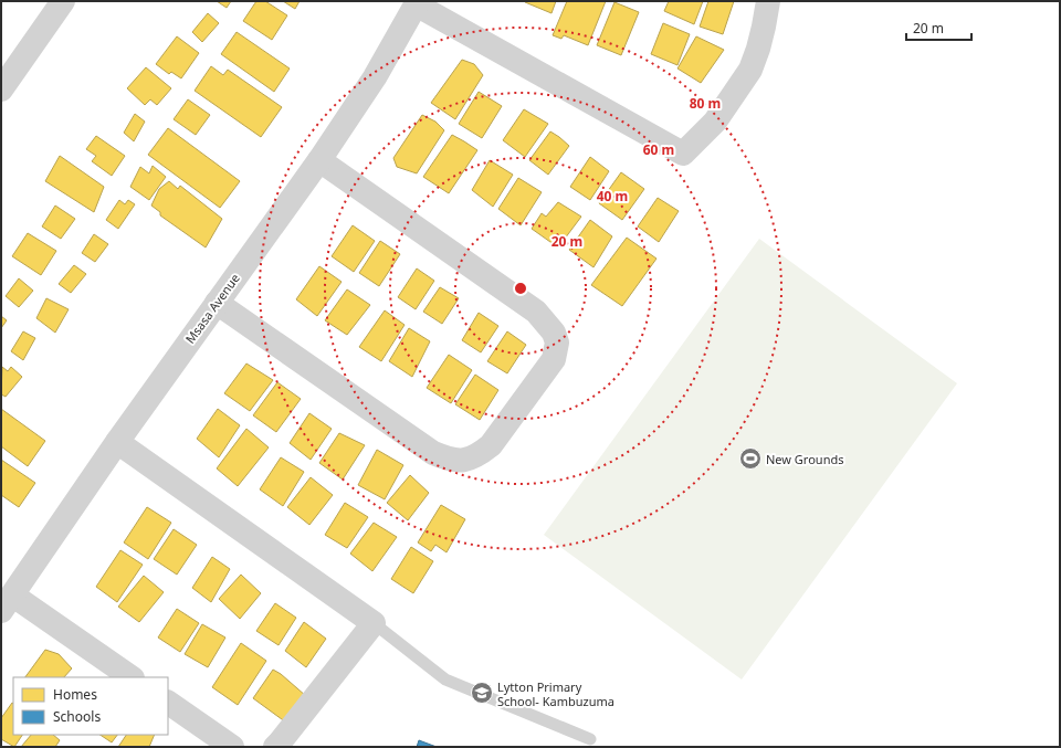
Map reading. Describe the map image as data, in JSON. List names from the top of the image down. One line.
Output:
{"streets":{"street":["Msasa Avenue"]},"places":{"sports":["New Grounds"],"school or university":["Lytton Primary School- Kambuzuma"]},"legend":["Homes","Schools"],"scale_bar":"20 m","rings":["80 m","60 m","40 m","20 m"]}
